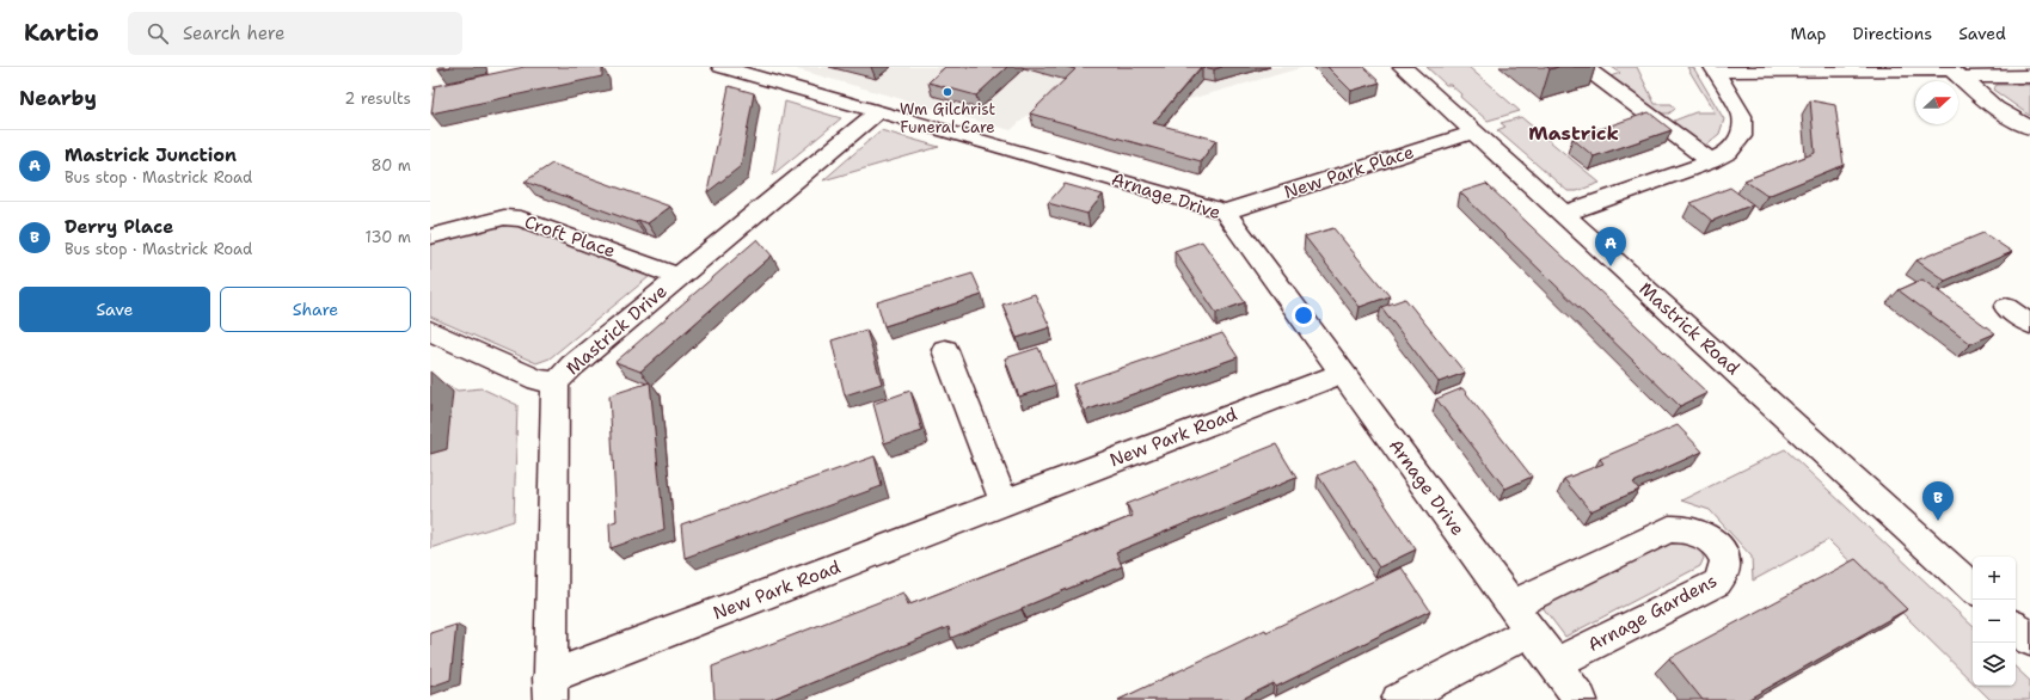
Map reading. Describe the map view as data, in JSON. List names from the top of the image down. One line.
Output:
{"streets":{"street":["New Park Place","Arnage Drive","Croft Place","Mastrick Road","Mastrick Drive","New Park Road","Arnage Gardens"]},"crossings":[["New Park Place","Arnage Drive"],["New Park Place","Mastrick Road"],["Arnage Drive","Mastrick Drive"],["Arnage Drive","New Park Road"],["Arnage Drive","Arnage Gardens"],["Croft Place","Mastrick Drive"],["Mastrick Drive","New Park Road"]],"districts":["Mastrick"],"places":["Wm Gilchrist Funeral Care"],"north":"right","page":{"header":"Kartio","search":"Search here","nav":["Map","Directions","Saved"],"heading":["Nearby","2 results"],"list":[{"mark":"A","name":"Mastrick Junction","note":"Bus stop · Mastrick Road","value":"80 m"},{"mark":"B","name":"Derry Place","note":"Bus stop · Mastrick Road","value":"130 m"}],"pins":["A","B"],"buttons":["Save","Share"],"map_buttons":["+","−"]}}
